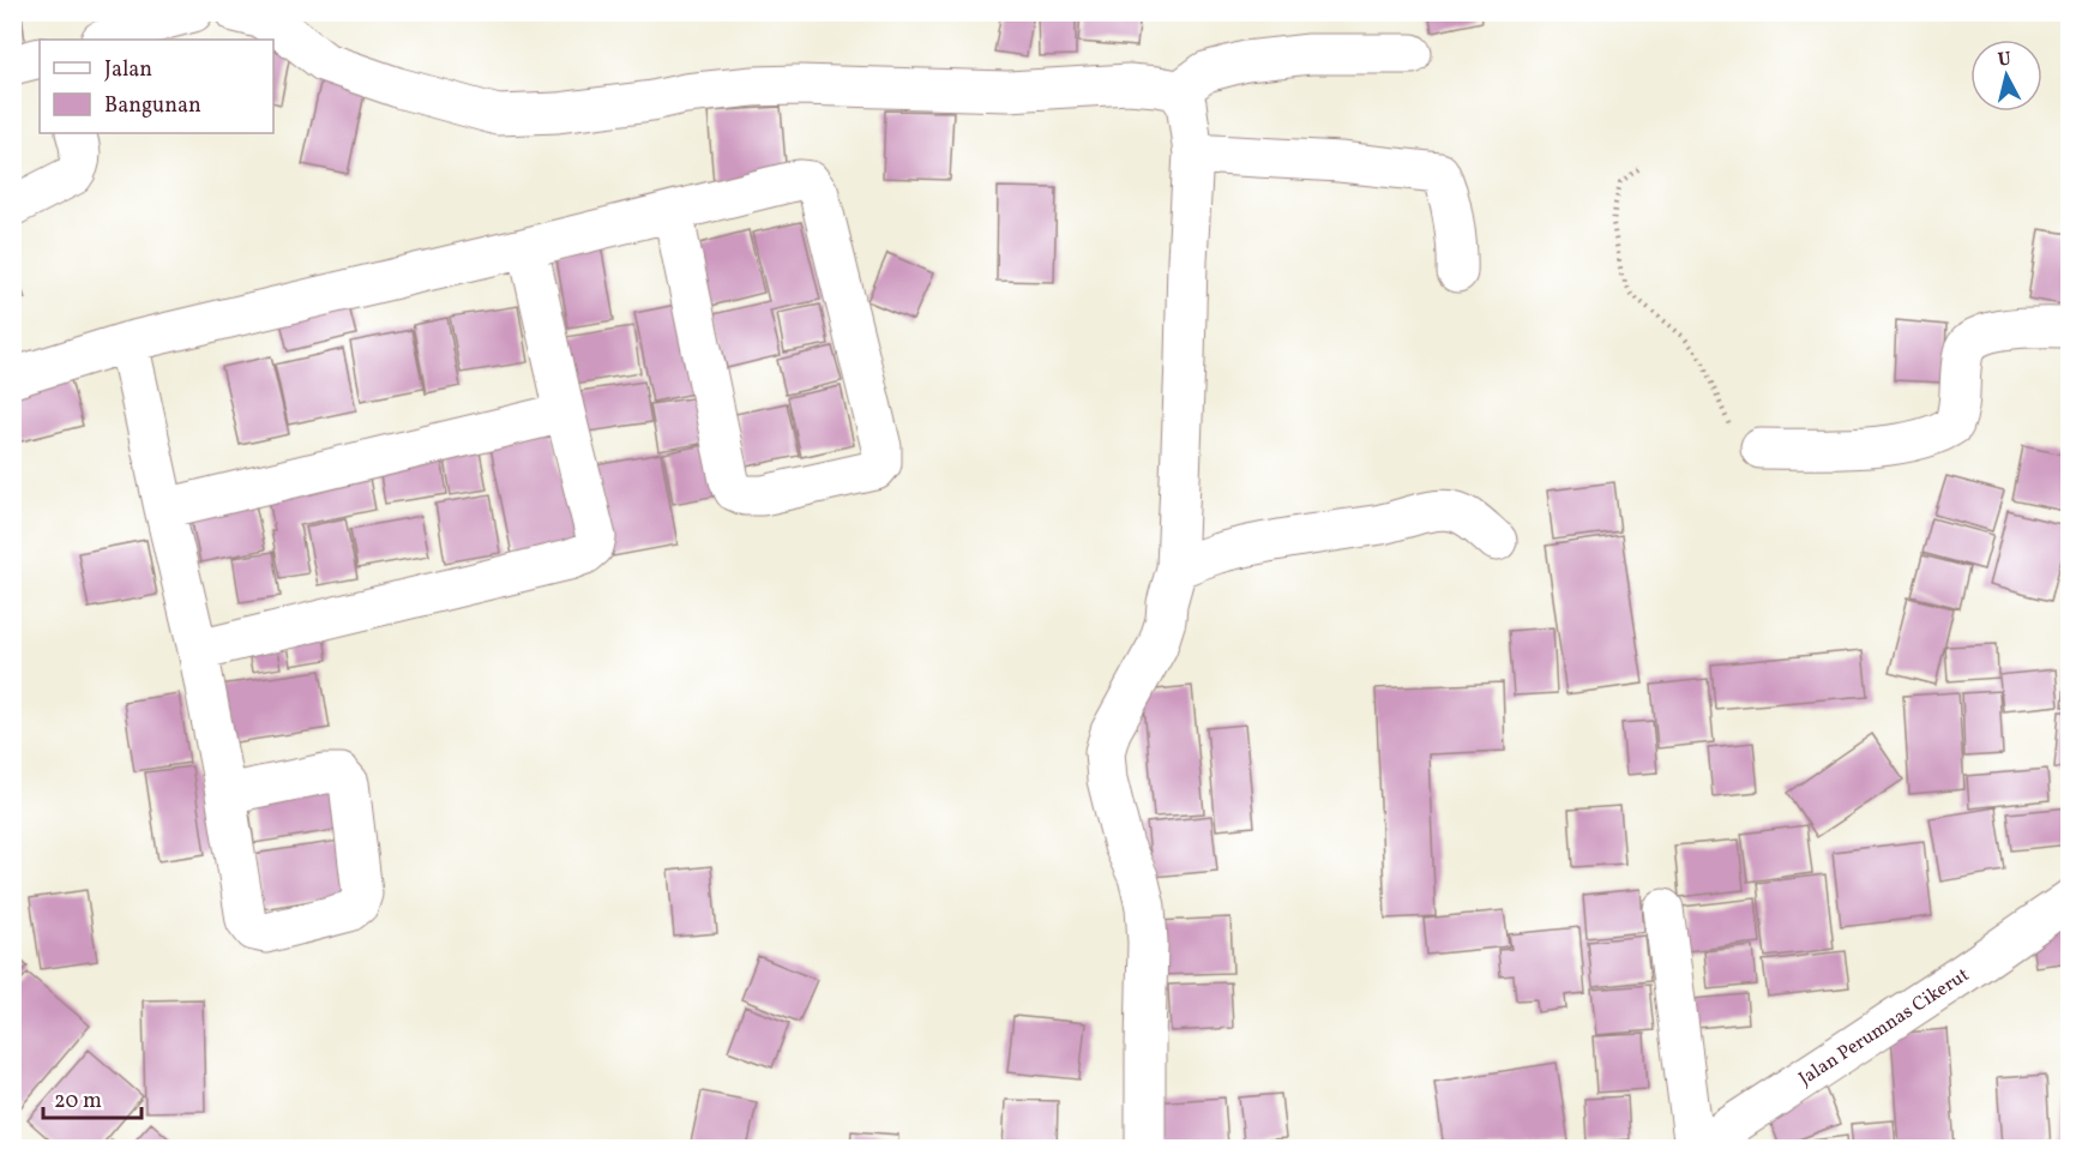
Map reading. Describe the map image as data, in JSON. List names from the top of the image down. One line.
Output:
{"streets":{"street":["Jalan Perumnas Cikerut"]},"legend":["Jalan","Bangunan"],"scale_bar":"20 m","north":"top"}
